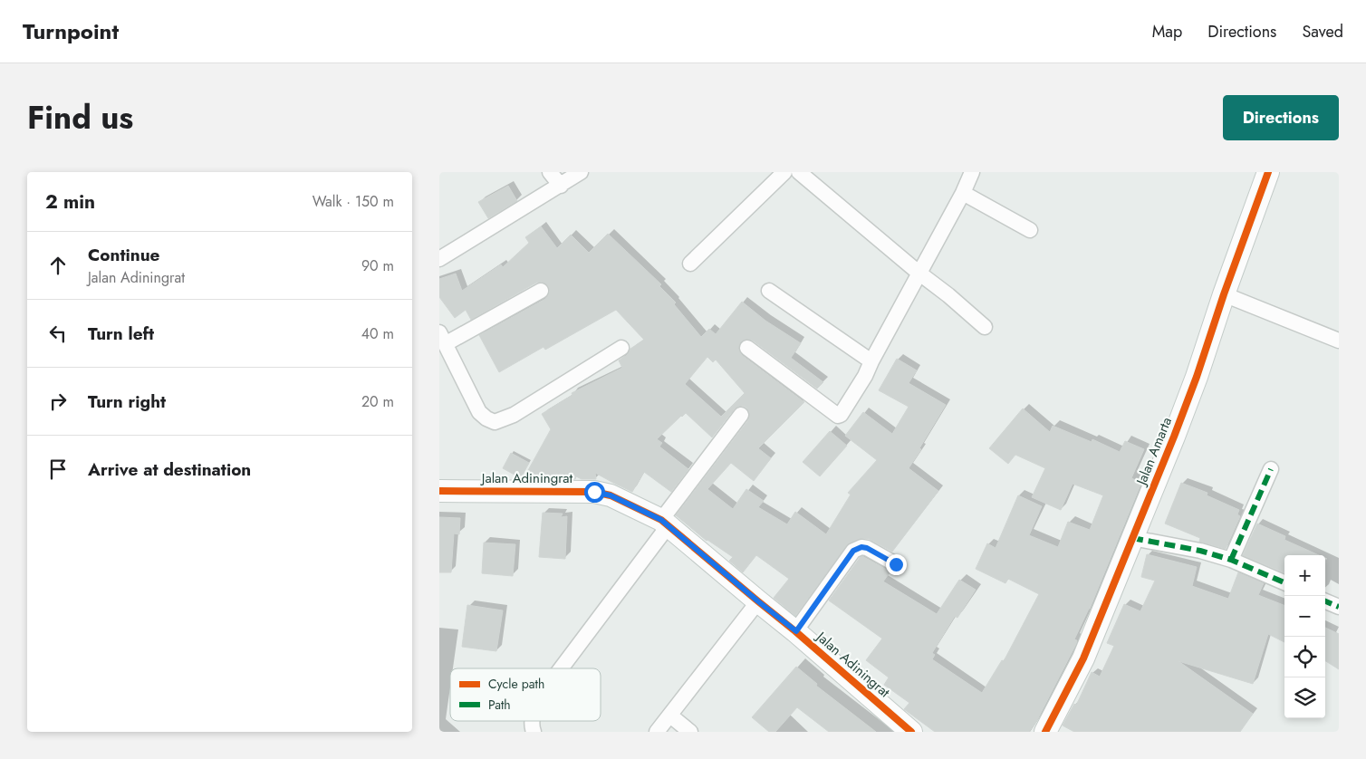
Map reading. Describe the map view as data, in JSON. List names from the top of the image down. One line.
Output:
{"streets":{"street":["Jalan Amarta","Jalan Adiningrat"]},"legend":["Cycle path","Path"],"page":{"header":"Turnpoint","nav":["Map","Directions","Saved"],"title":"Find us","buttons":"Directions","heading":["2 min","Walk · 150 m"],"list":[["Continue","Jalan Adiningrat","90 m"],["Turn left","40 m"],["Turn right","20 m"],"Arrive at destination"],"map_buttons":["+","−"]}}
